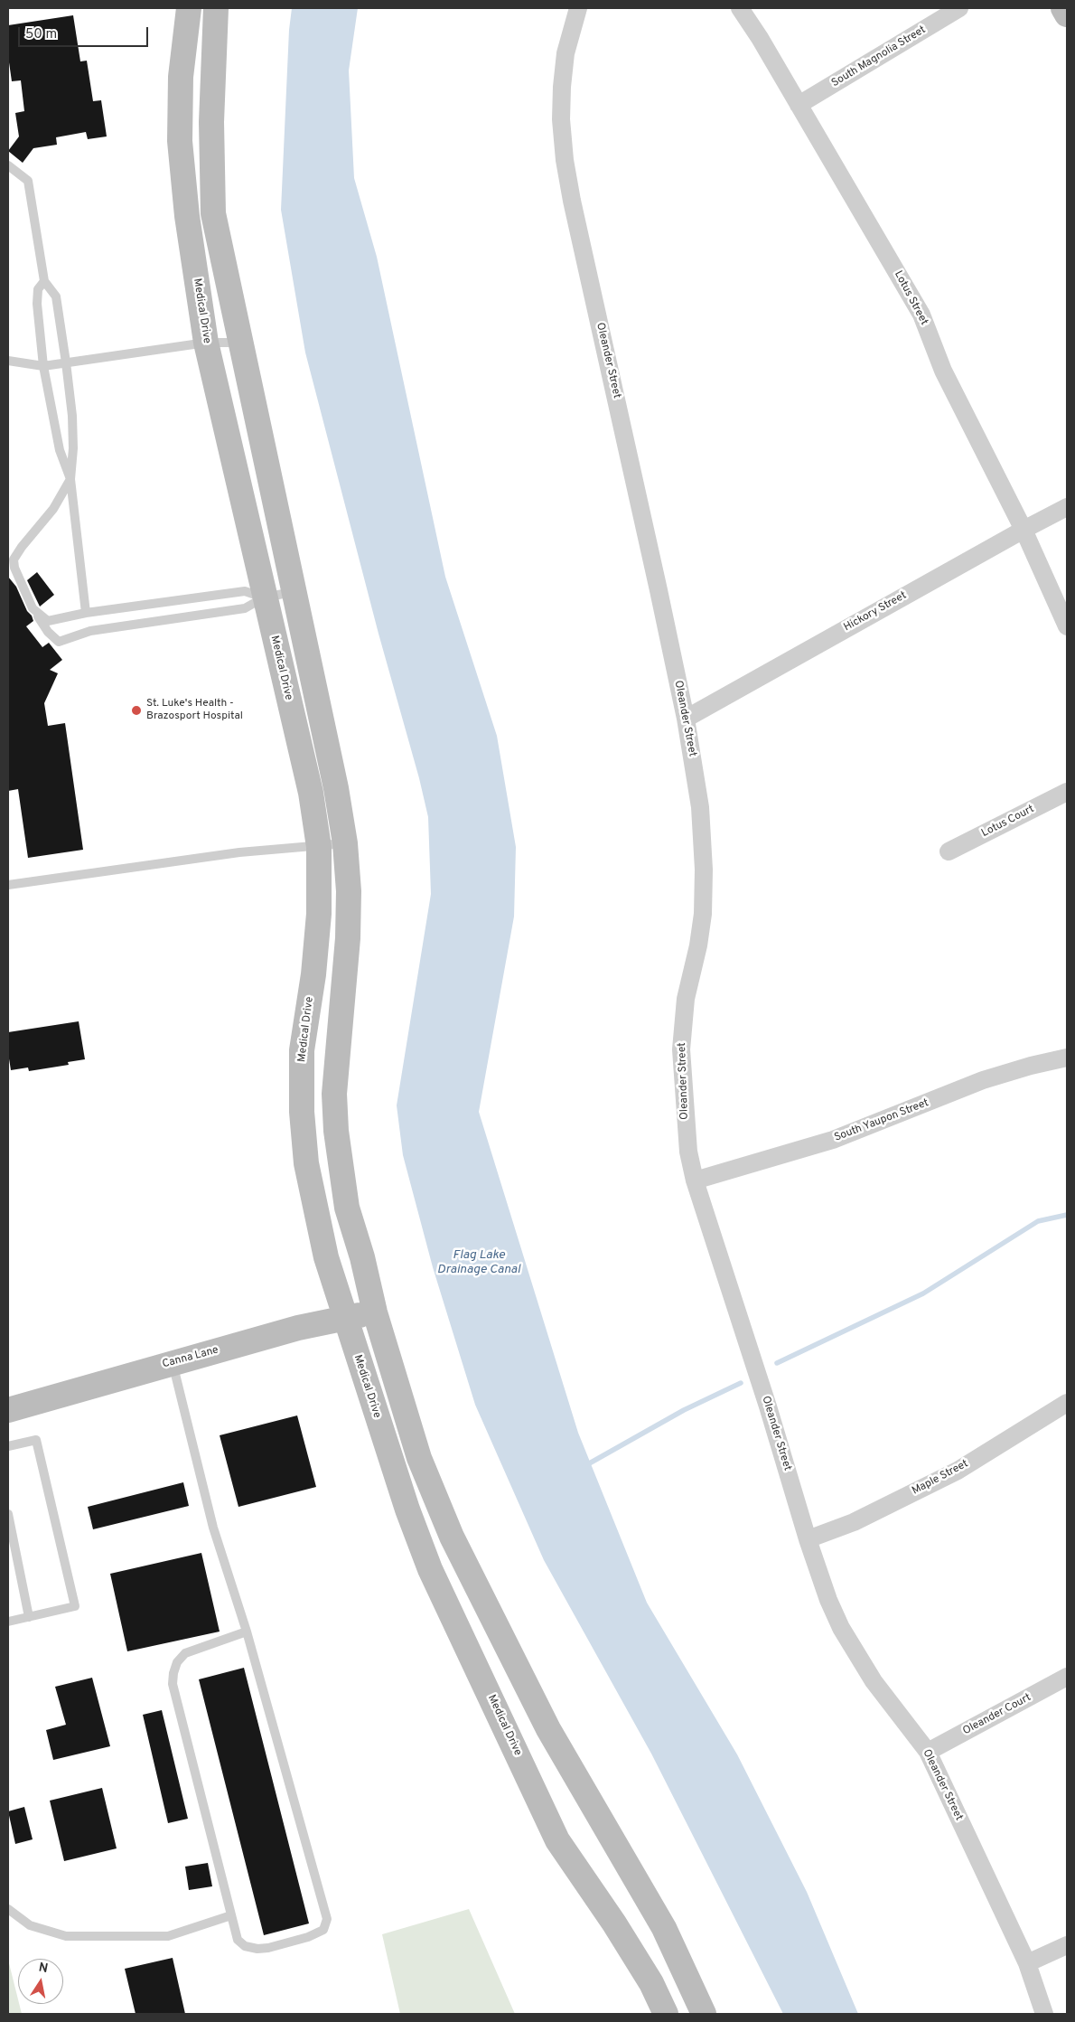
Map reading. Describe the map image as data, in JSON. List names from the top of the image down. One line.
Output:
{"streets":{"street":["South Magnolia Street","Lotus Street","Medical Drive","Oleander Street","Hickory Street","Lotus Court","South Yaupon Street","Canna Lane","Maple Street","Oleander Court"]},"crossings":[["South Magnolia Street","Lotus Street"],["Lotus Street","Hickory Street"],["Medical Drive","Canna Lane"],["Oleander Street","Hickory Street"],["Oleander Street","South Yaupon Street"],["Oleander Street","Maple Street"],["Oleander Street","Oleander Court"]],"water":["Flag Lake Drainage Canal"],"places":["St. Luke's Health - Brazosport Hospital"],"scale_bar":"50 m","north":"top"}
